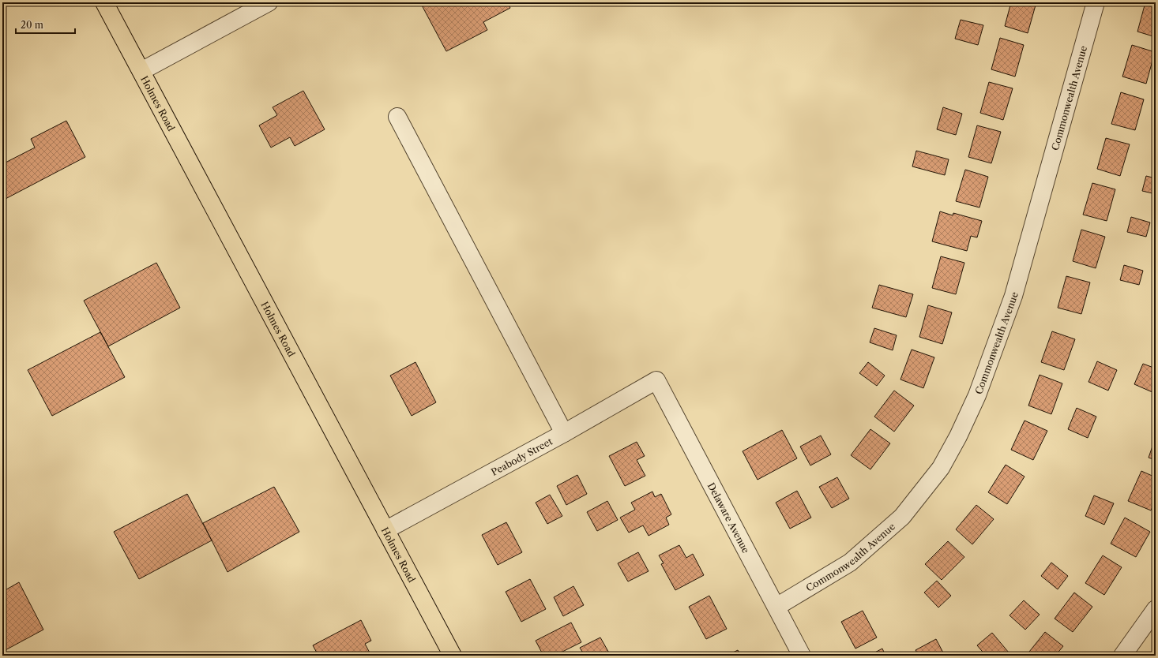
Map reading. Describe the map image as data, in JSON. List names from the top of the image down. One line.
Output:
{"streets":{"main road":["Holmes Road"],"street":["Commonwealth Avenue","Peabody Street","Delaware Avenue"]},"crossings":[["Commonwealth Avenue","Delaware Avenue"],["Holmes Road","Peabody Street"],["Peabody Street","Delaware Avenue"]],"scale_bar":"20 m"}
